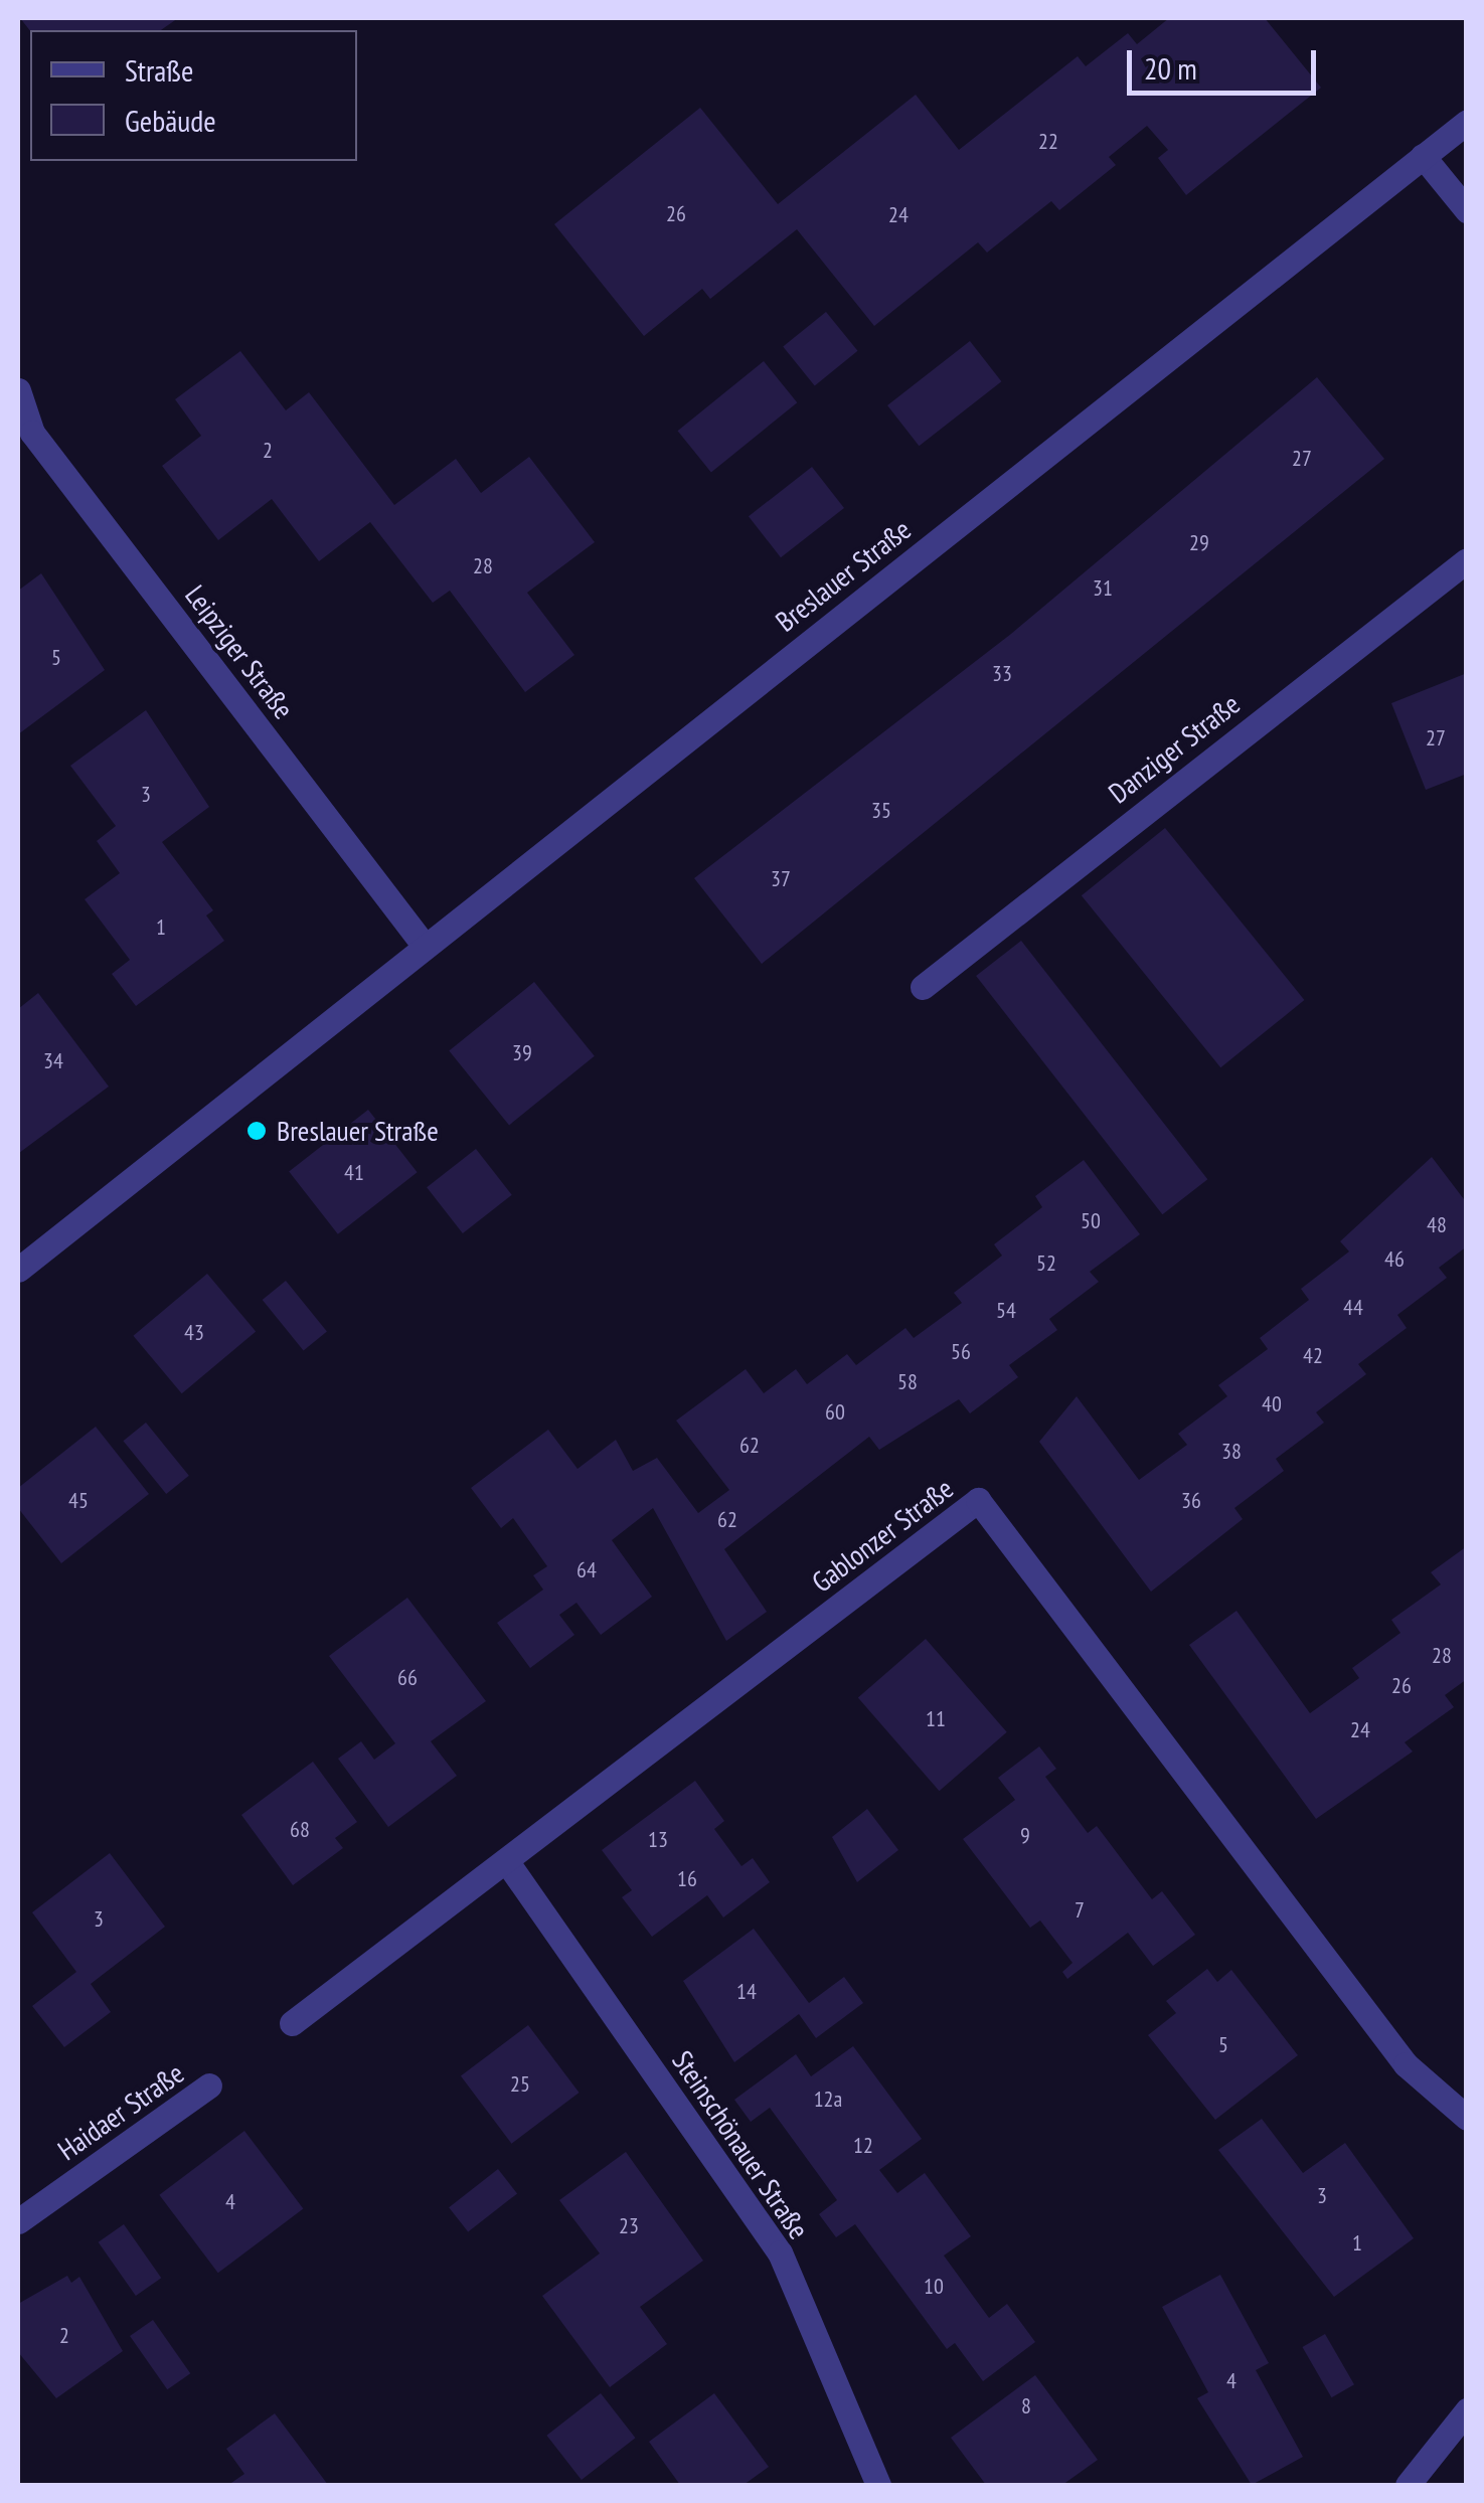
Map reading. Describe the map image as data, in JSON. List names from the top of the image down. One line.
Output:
{"streets":{"street":["Breslauer Straße","Leipziger Straße","Danziger Straße","Gablonzer Straße","Haidaer Straße","Steinschönauer Straße"]},"crossings":[["Breslauer Straße","Leipziger Straße"],["Gablonzer Straße","Steinschönauer Straße"]],"places":["Breslauer Straße"],"house_numbers":["22","26","24","2","27","29","28","31","5","33","27","3","35","37","1","39","34","41","50","48","46","52","44","54","43","56","42","58","40","60","62","38","45","36","62","64","28","66","26","11","24","68","9","13","16","7","3","14","5","25","12a","12","3","4","23","1","10","2","4","8"],"legend":["Straße","Gebäude"],"scale_bar":"20 m"}
